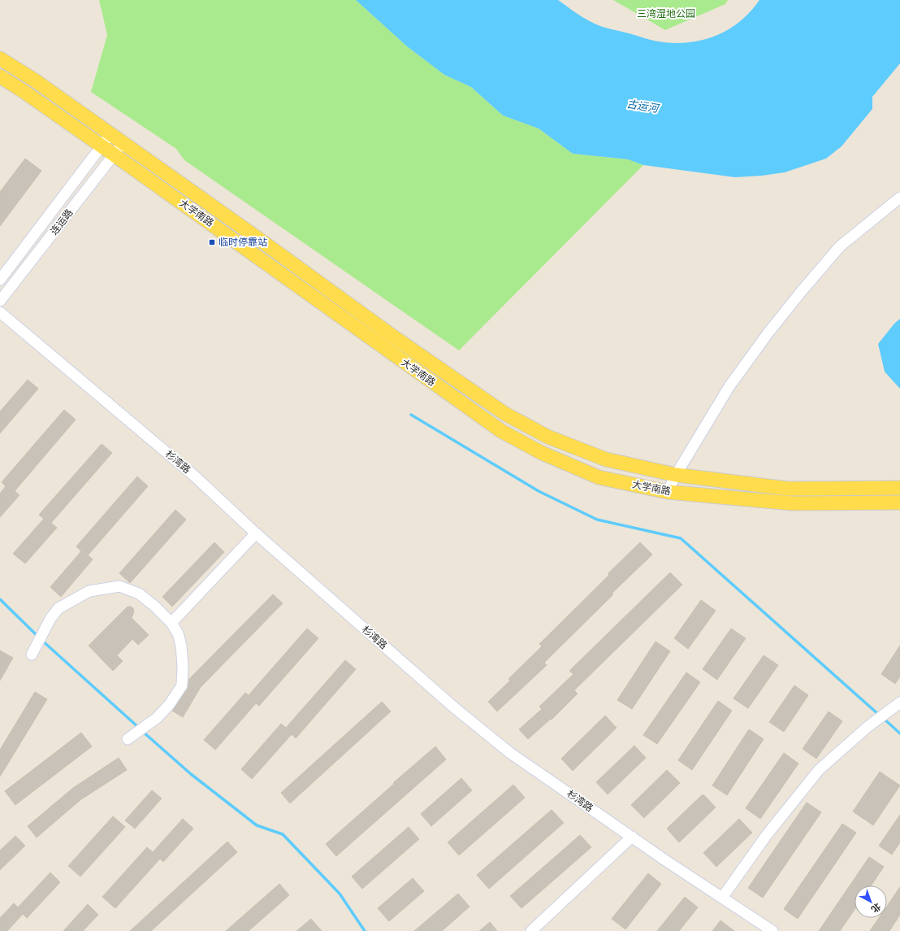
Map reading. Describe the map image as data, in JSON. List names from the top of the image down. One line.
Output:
{"streets":{"main road":["大学南路"],"street":["连运路","杉湾路"]},"crossings":[["大学南路","连运路"]],"water":["古运河"],"parks":["三湾湿地公园"],"places":{"transit":["临时停靠站"]},"north":"bottom right"}
